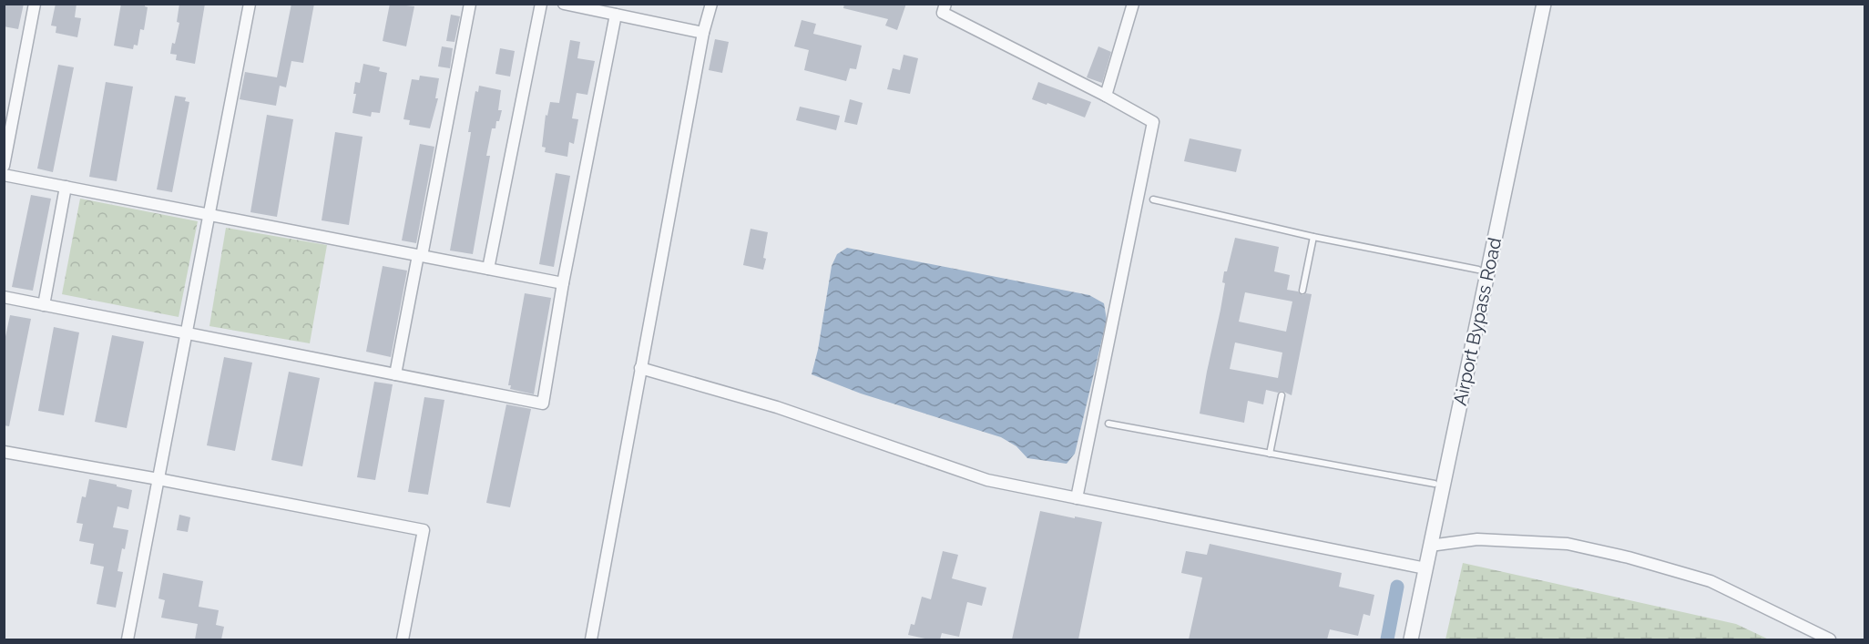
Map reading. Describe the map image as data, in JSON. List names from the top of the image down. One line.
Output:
{"streets":{"street":["Airport Bypass Road"]}}
